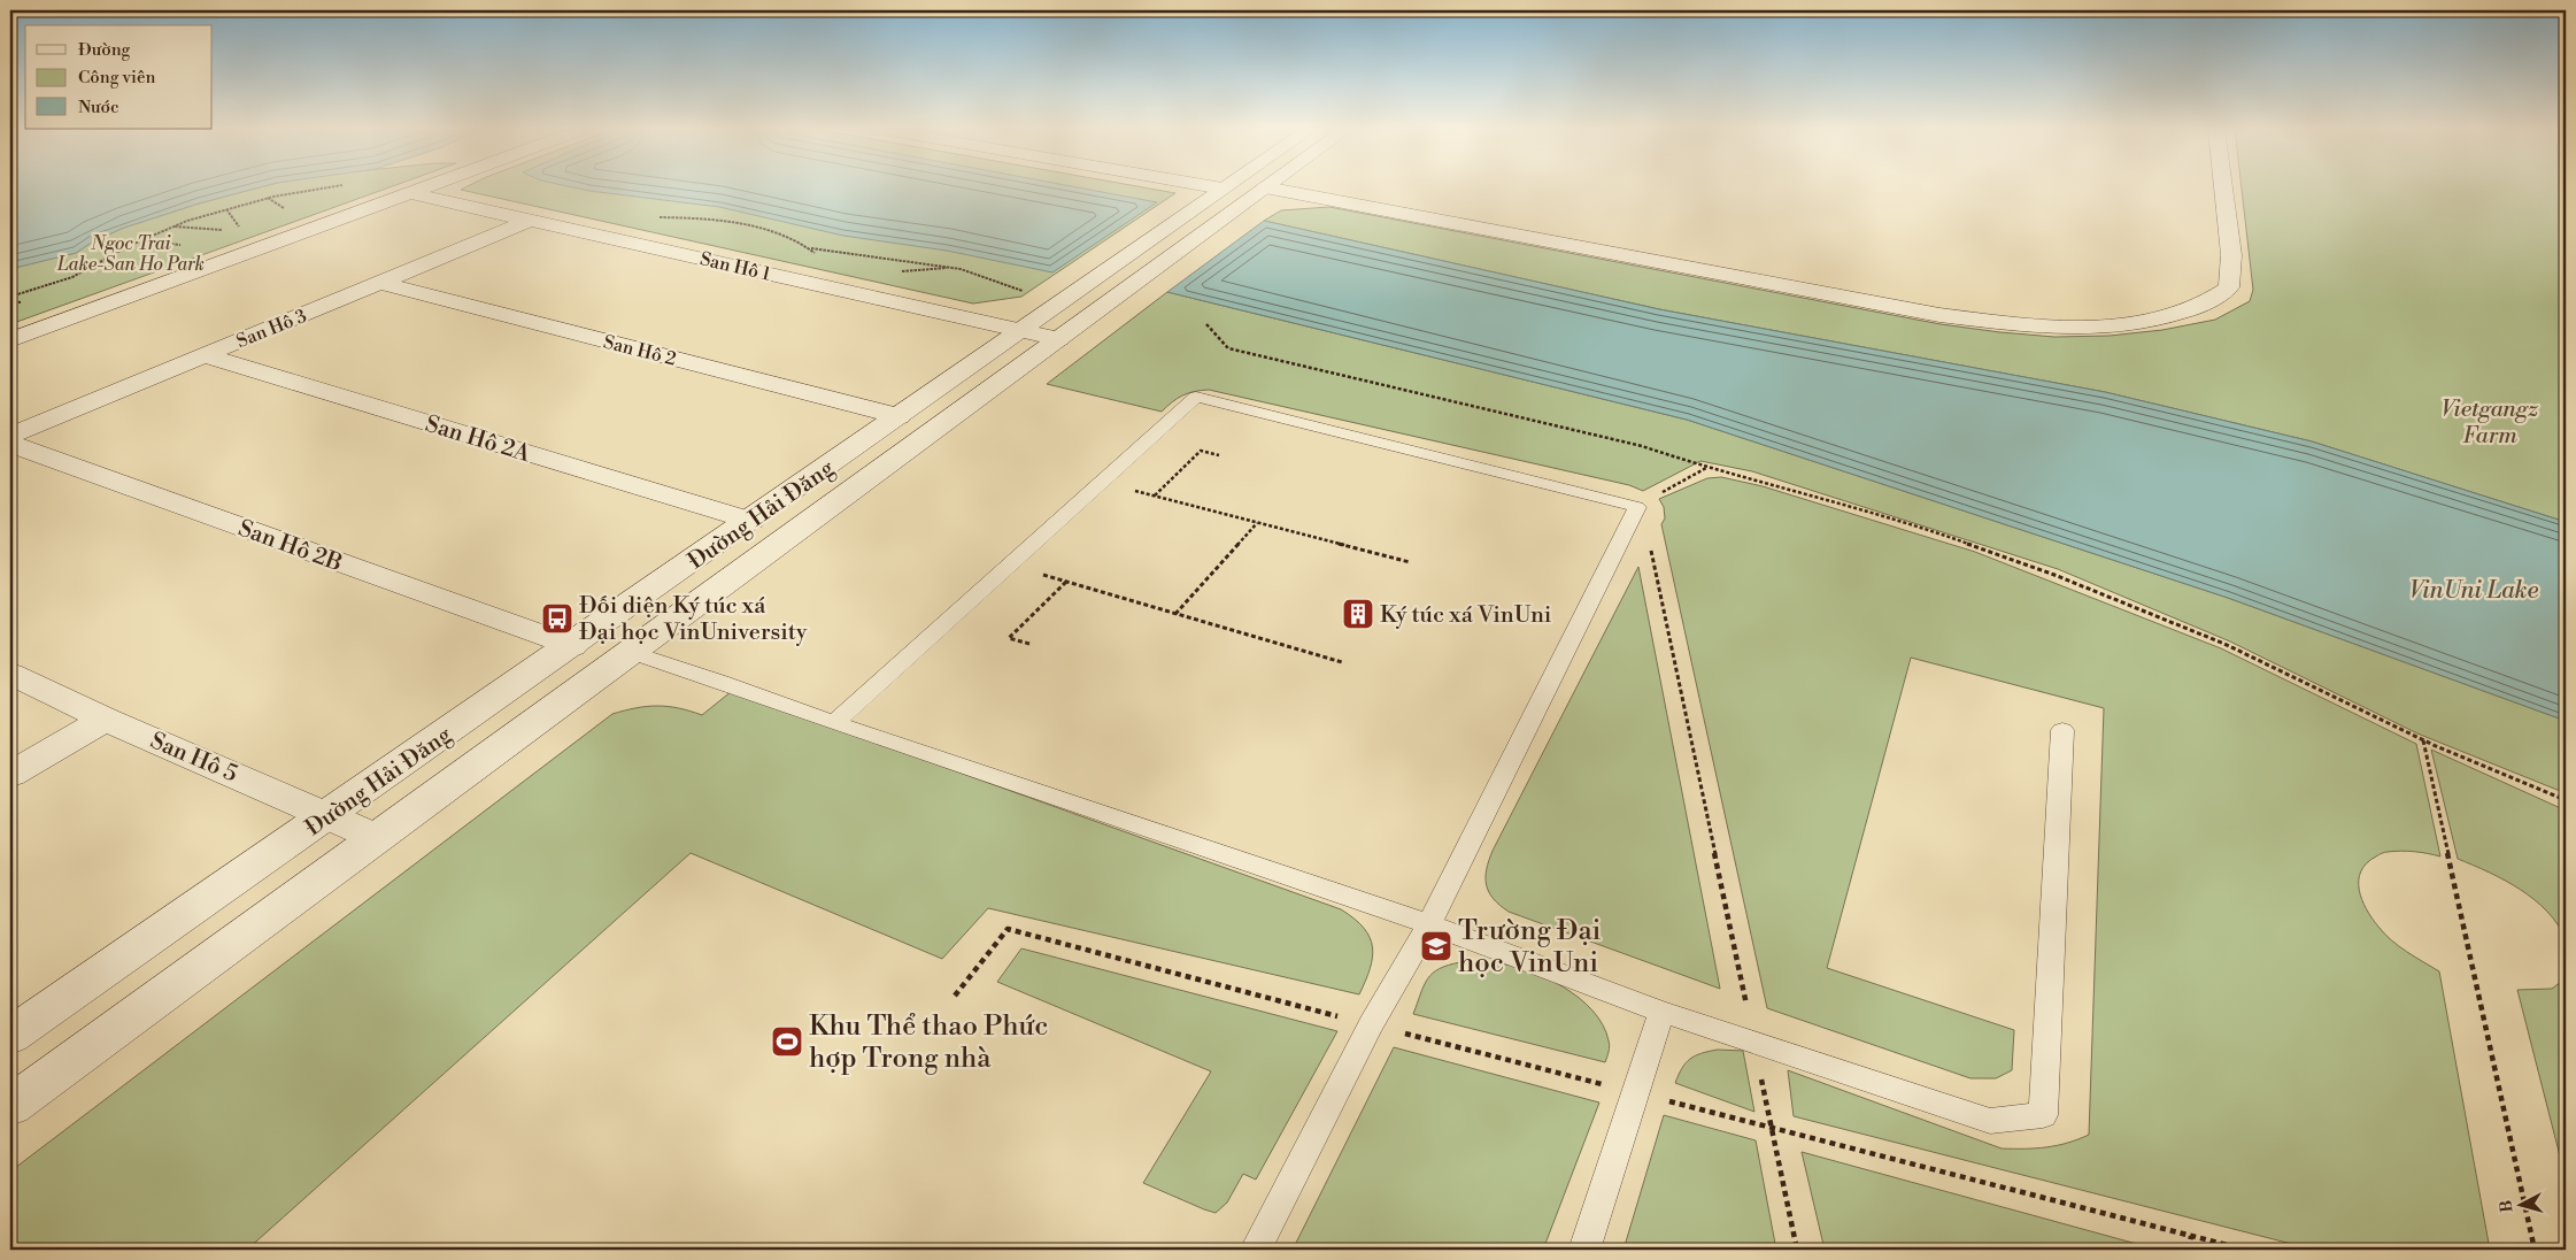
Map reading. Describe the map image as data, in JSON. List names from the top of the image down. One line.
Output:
{"streets":{"street":["San Hô 1","San Hô 3","San Hô 2","San Hô 2A","Đường Hải Đăng","San Hô 2B","San Hô 5"]},"crossings":[["San Hô 1","San Hô 3"],["San Hô 1","Đường Hải Đăng"],["San Hô 3","San Hô 2"],["San Hô 3","San Hô 2A"],["San Hô 2","Đường Hải Đăng"],["San Hô 2A","Đường Hải Đăng"],["Đường Hải Đăng","San Hô 2B"],["Đường Hải Đăng","San Hô 5"]],"water":["VinUni Lake"],"parks":["Ngoc Trai Lake-San Ho Park","Vietgangz Farm"],"places":{"building":["Ký túc xá VinUni"],"bus stop":["Đối diện Ký túc xá Đại học VinUniversity"],"school or university":["Trường Đại học VinUni"],"sports":["Khu Thể thao Phức hợp Trong nhà"]},"legend":["Đường","Công viên","Nước"],"north":"left"}
